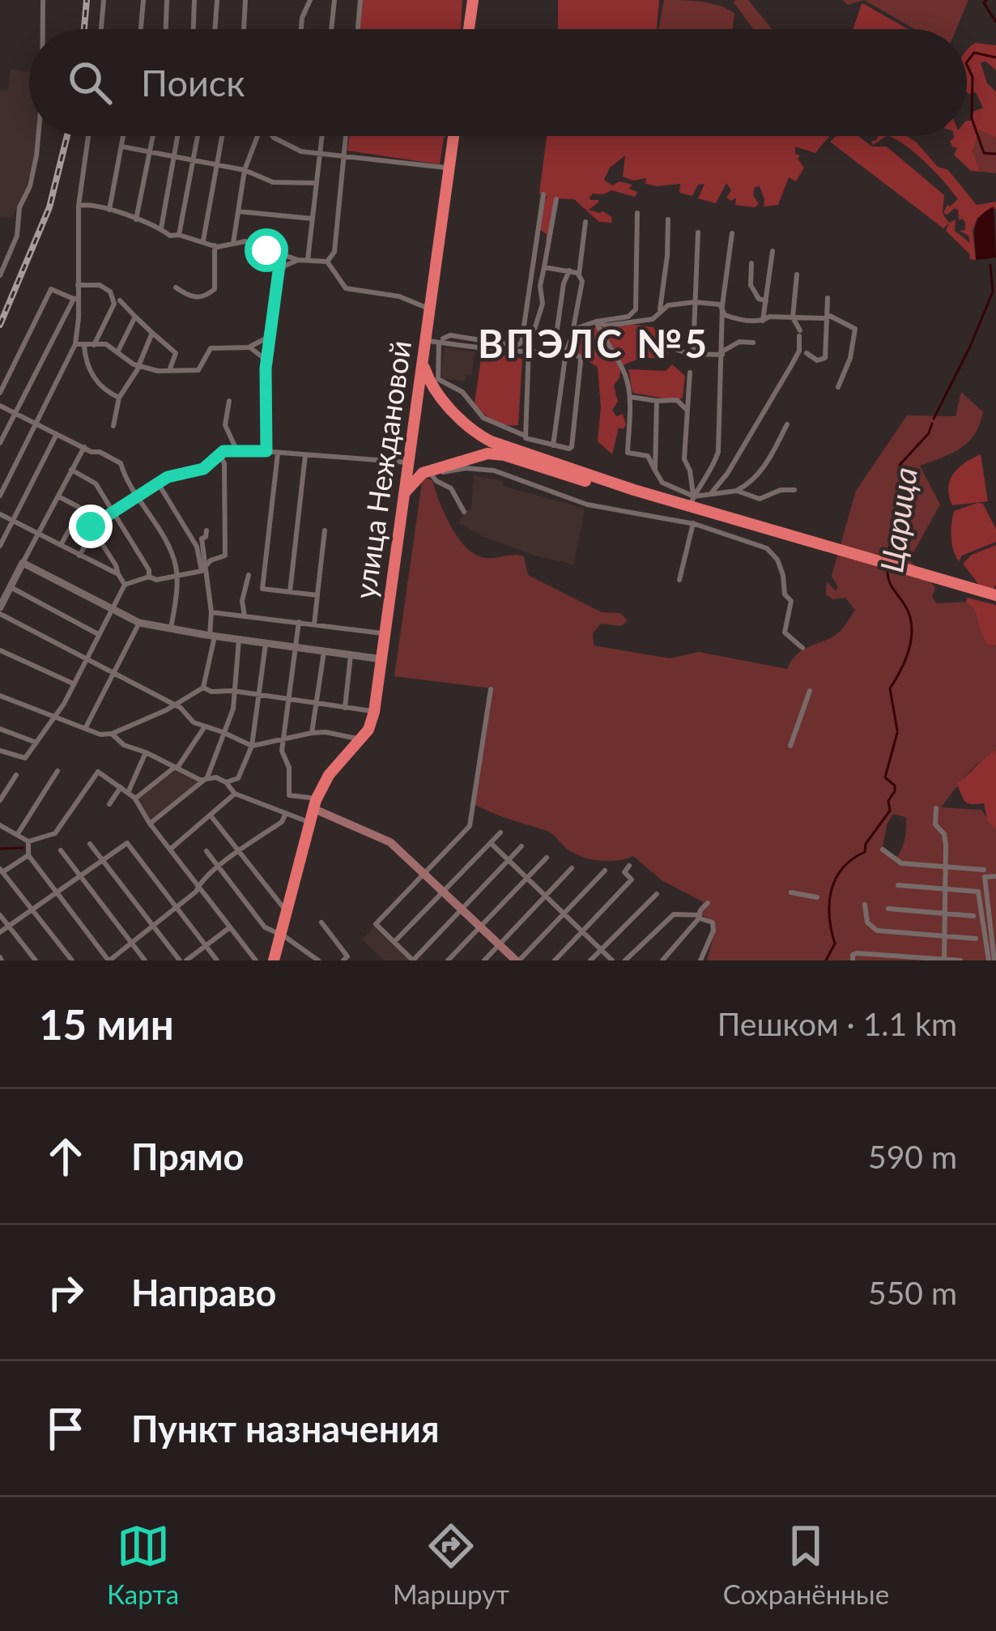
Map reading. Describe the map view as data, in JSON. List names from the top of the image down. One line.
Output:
{"streets":{"highway":["улица Неждановой"]},"districts":["ВПЭЛС №5"],"water":["Царица"],"page":{"search":"Поиск","heading":["15 мин","Пешком · 1.1 km"],"list":[["Прямо","590 m"],["Направо","550 m"],"Пункт назначения"],"nav":["Карта","Маршрут","Сохранённые"]}}
